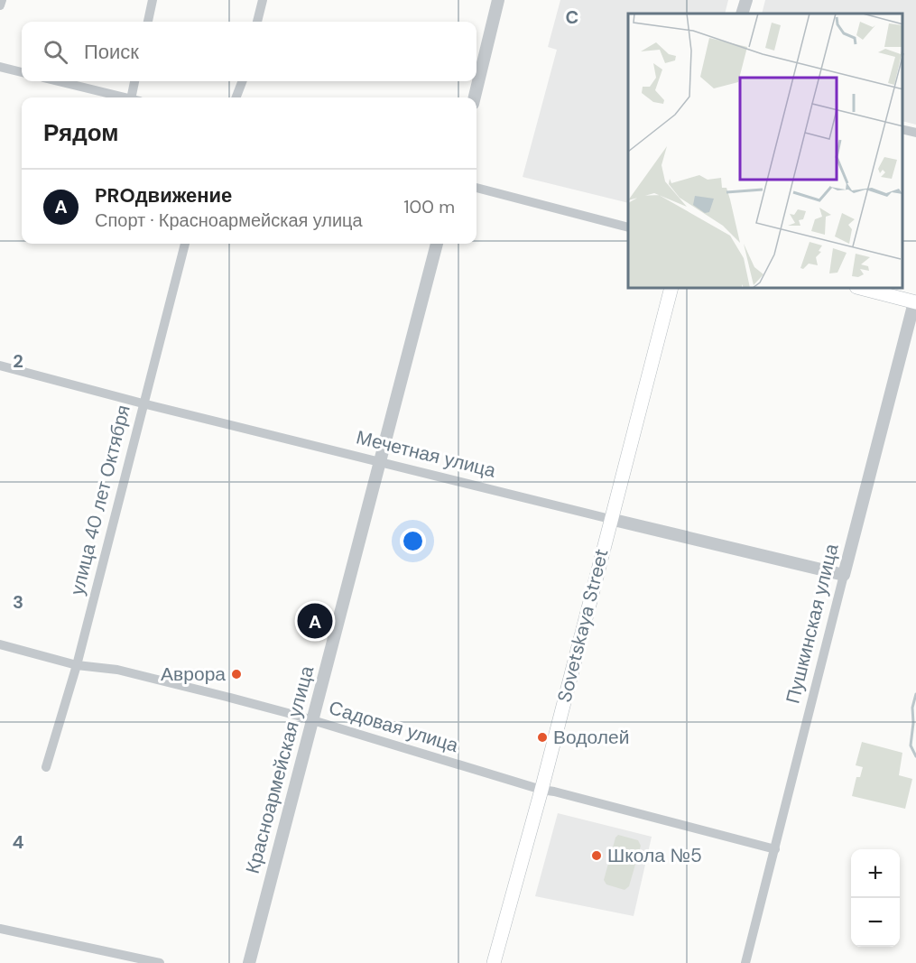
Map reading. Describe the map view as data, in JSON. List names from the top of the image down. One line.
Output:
{"streets":{"main road":["Sovetskaya Street"],"street":["Мечетная улица","улица 40 лет Октября","Пушкинская улица","Садовая улица","Красноармейская улица"]},"crossings":[["Мечетная улица","улица 40 лет Октября"],["Мечетная улица","Пушкинская улица"],["Мечетная улица","Sovetskaya Street"],["Мечетная улица","Красноармейская улица"],["улица 40 лет Октября","Садовая улица"],["Пушкинская улица","Садовая улица"],["Sovetskaya Street","Садовая улица"],["Садовая улица","Красноармейская улица"]],"places":["Аврора","Водолей","Школа №5"],"page":{"search":"Поиск","heading":"Рядом","list":[{"mark":"A","name":"PROдвижение","note":"Спорт · Красноармейская улица","value":"100 m"}],"pins":"A","map_buttons":["+","−"]},"grid":{"columns":["C"],"rows":["2","3","4"]}}
